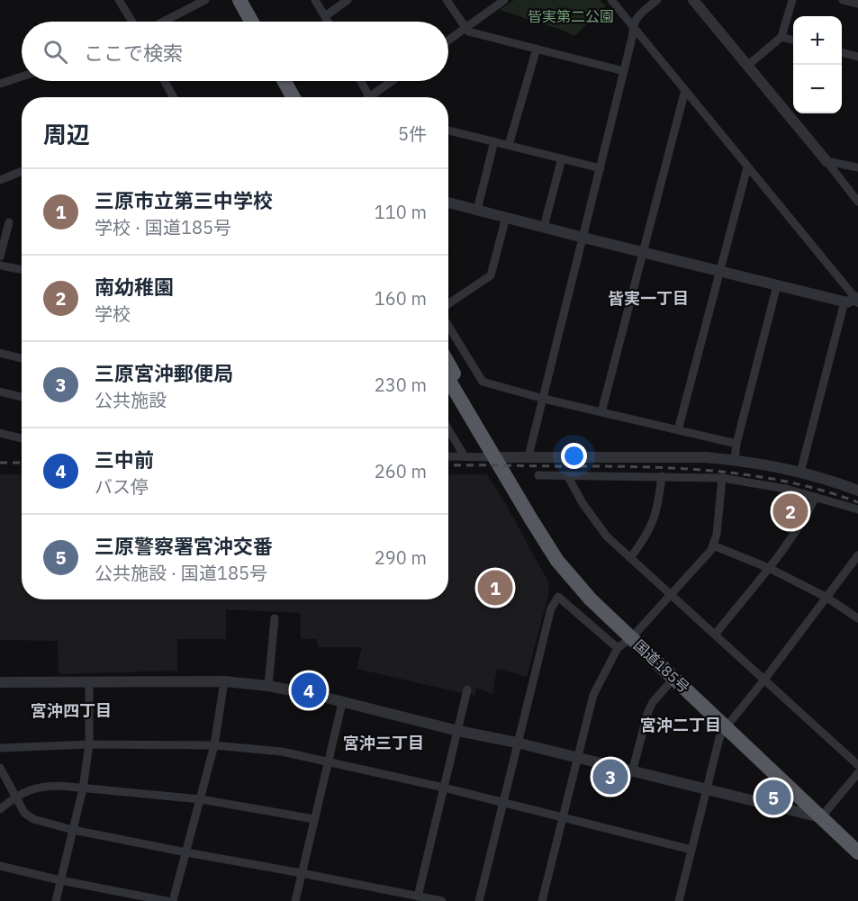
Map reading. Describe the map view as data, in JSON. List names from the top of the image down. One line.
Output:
{"streets":{"highway":["国道185号"]},"districts":["皆実一丁目","宮沖四丁目","宮沖二丁目","宮沖三丁目"],"parks":["皆実第二公園"],"page":{"map_buttons":["+","−"],"search":"ここで検索","heading":["周辺","5件"],"list":[{"mark":"1","name":"三原市立第三中学校","note":"学校 · 国道185号","value":"110 m"},{"mark":"2","name":"南幼稚園","note":"学校","value":"160 m"},{"mark":"3","name":"三原宮沖郵便局","note":"公共施設","value":"230 m"},{"mark":"4","name":"三中前","note":"バス停","value":"260 m"},{"mark":"5","name":"三原警察署宮沖交番","note":"公共施設 · 国道185号","value":"290 m"}],"pins":["2","1","4","3","5"]}}
